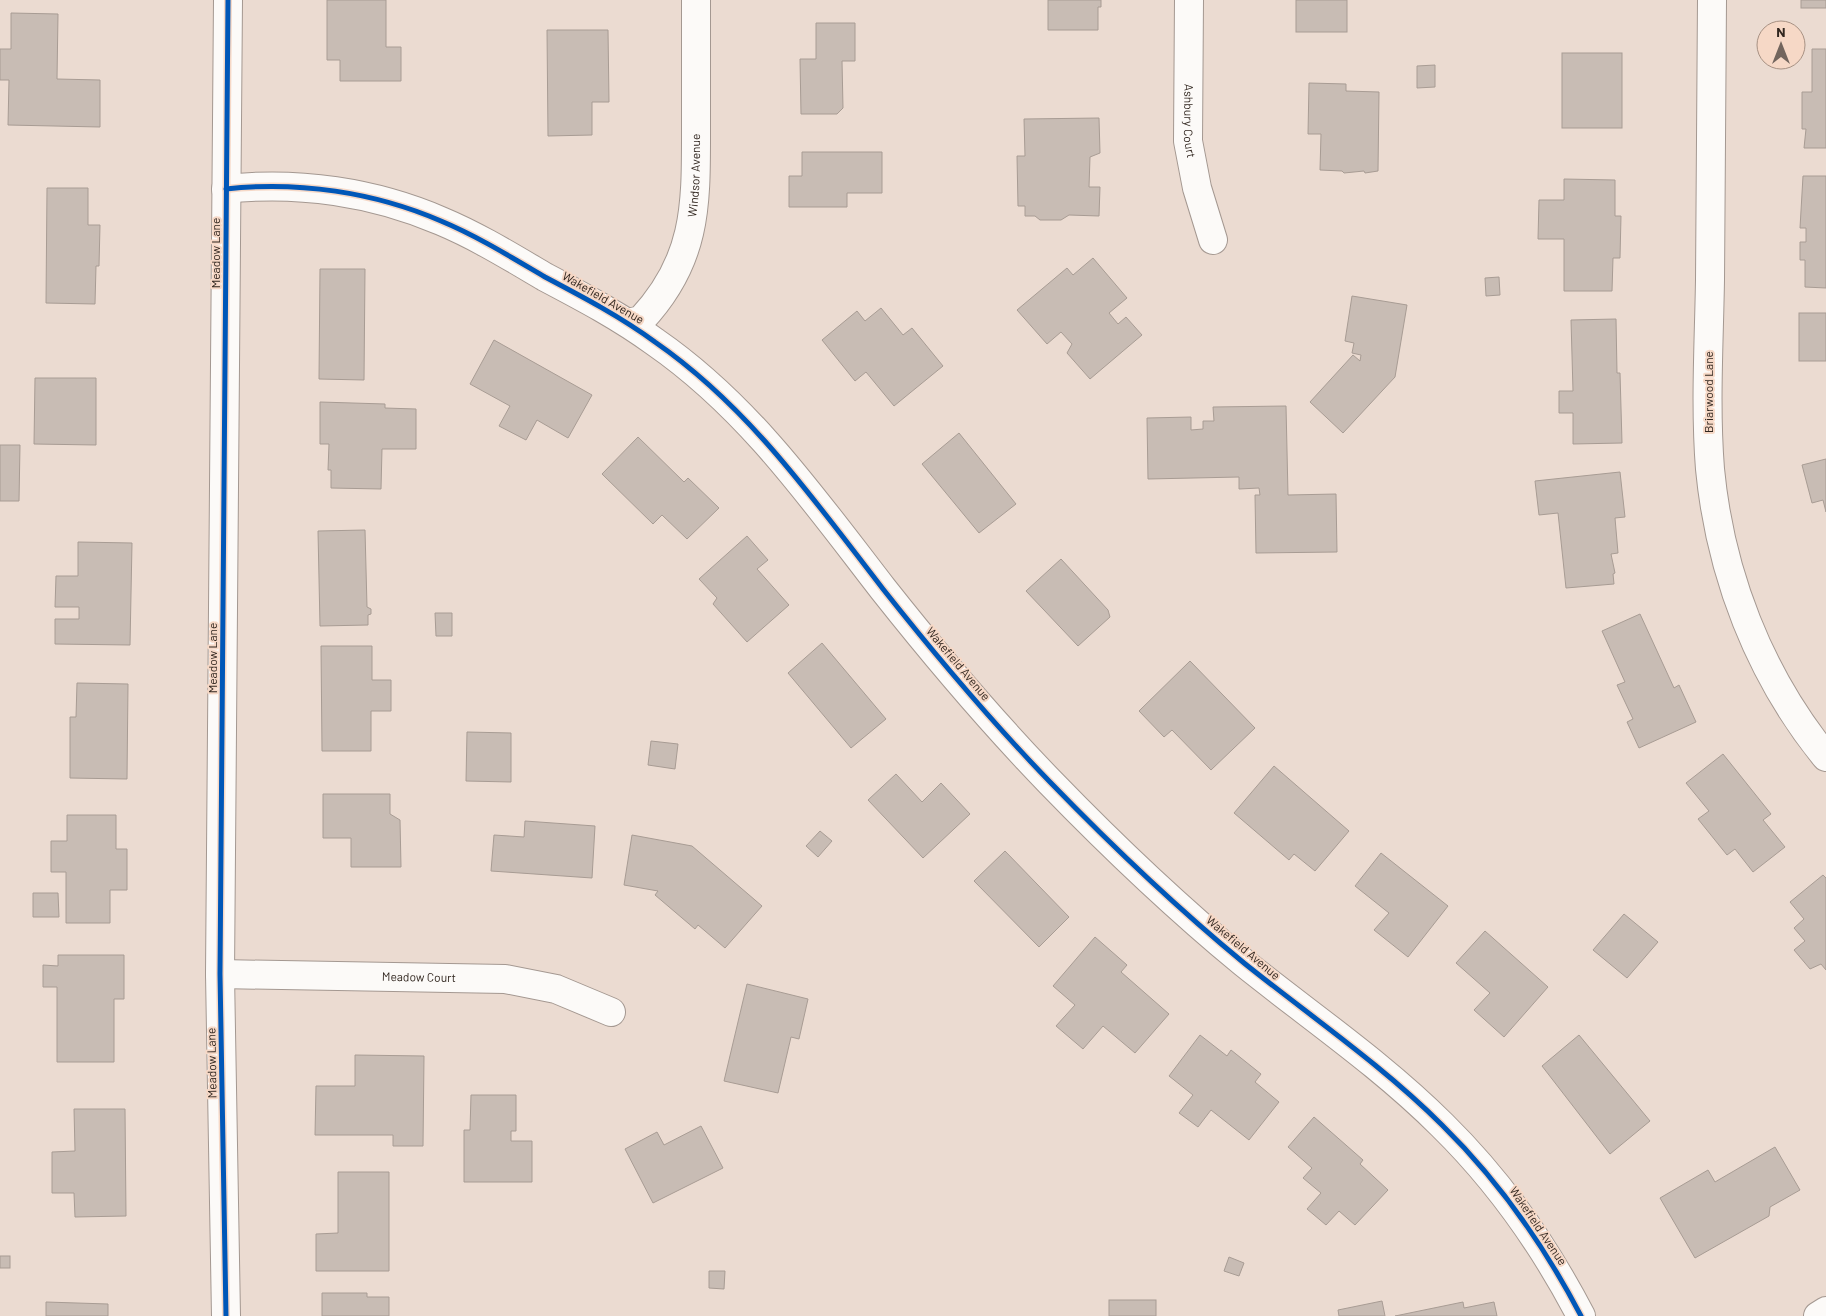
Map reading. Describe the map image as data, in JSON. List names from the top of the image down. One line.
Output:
{"streets":{"street":["Ashbury Court","Windsor Avenue","Meadow Lane","Wakefield Avenue","Briarwood Lane","Meadow Court"]},"crossings":[["Windsor Avenue","Wakefield Avenue"],["Meadow Lane","Wakefield Avenue"],["Meadow Lane","Meadow Court"]],"north":"top"}
